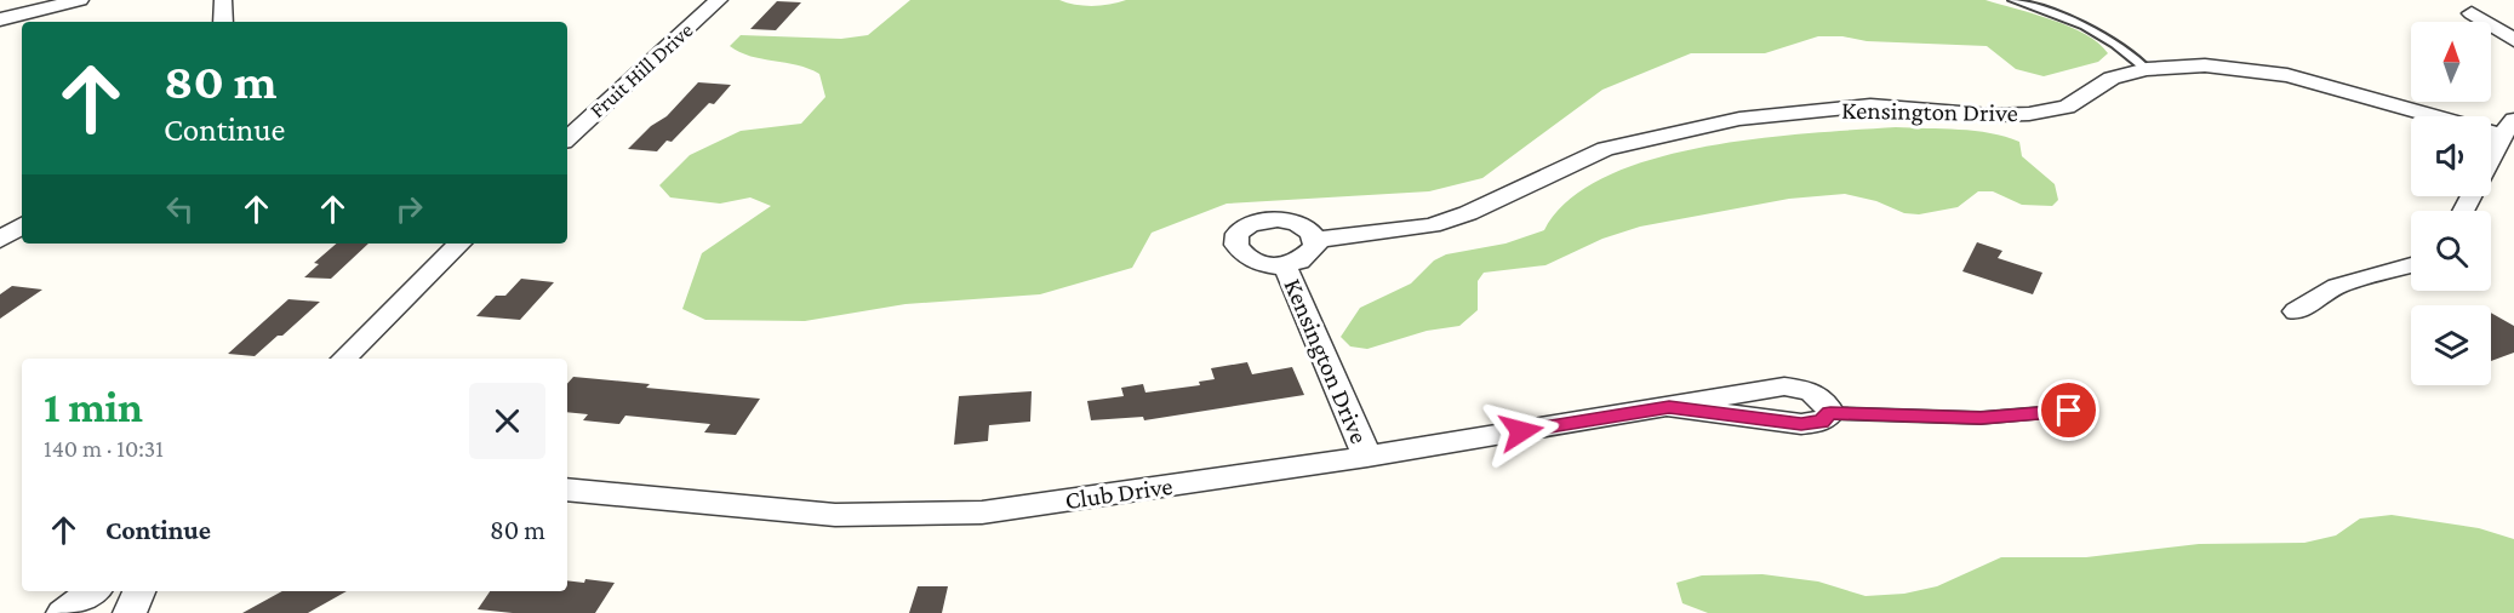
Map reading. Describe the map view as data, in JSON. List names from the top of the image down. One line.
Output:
{"streets":{"street":["Fruit Hill Drive","Kensington Drive","Club Drive"]},"crossings":[["Kensington Drive","Club Drive"]],"north":"top","page":{"turn":["80 m","Continue"],"heading":["1 min","140 m · 10:31"],"list":[{"name":"Continue","value":"80 m"}]}}
